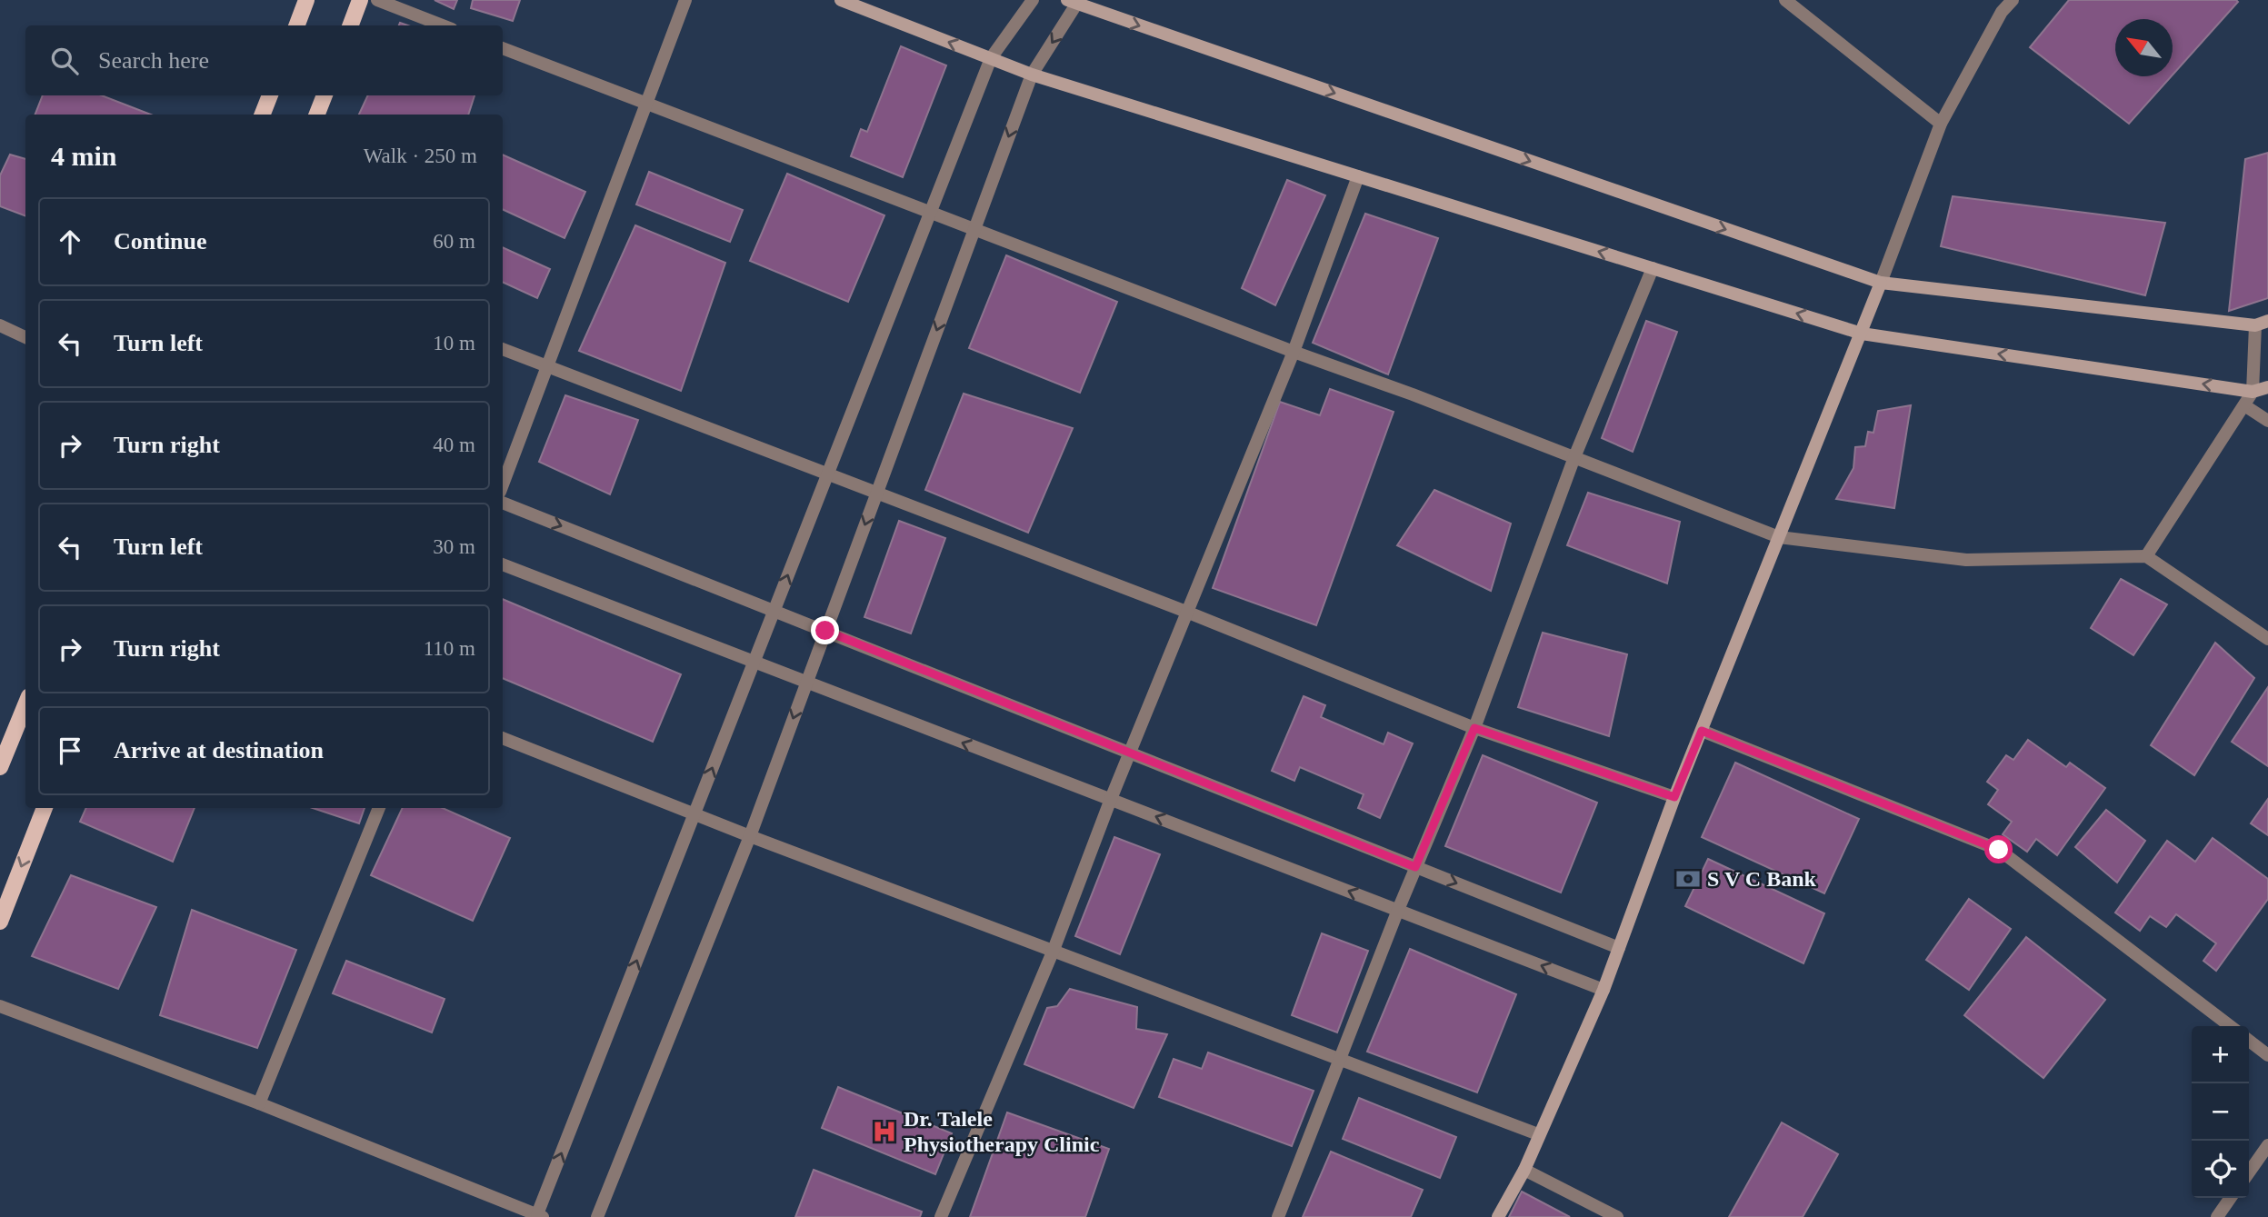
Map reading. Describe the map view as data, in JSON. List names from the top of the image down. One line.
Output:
{"places":{"bank":["S V C Bank"],"hospital":["Dr. Talele Physiotherapy Clinic"]},"north":"top left","page":{"search":"Search here","heading":["4 min","Walk · 250 m"],"list":[["Continue","60 m"],["Turn left","10 m"],["Turn right","40 m"],["Turn left","30 m"],["Turn right","110 m"],"Arrive at destination"],"map_buttons":["+","−"]}}
